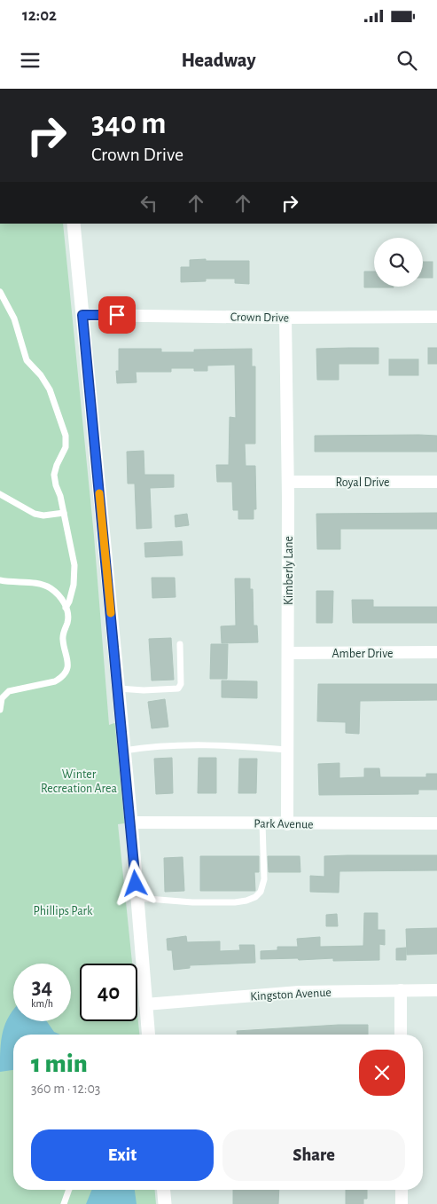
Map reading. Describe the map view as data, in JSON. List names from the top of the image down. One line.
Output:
{"streets":{"street":["Crown Drive","Royal Drive","Kimberly Lane","Amber Drive","Park Avenue","Kingston Avenue"]},"crossings":[["Crown Drive","Kimberly Lane"],["Royal Drive","Kimberly Lane"],["Kimberly Lane","Amber Drive"],["Kimberly Lane","Park Avenue"]],"parks":["Winter Recreation Area","Phillips Park"],"page":{"status":"12:02","header":"Headway","turn":["340 m","Crown Drive"],"speed":"34 km/h","limit":"40","heading":["1 min","360 m · 12:03"],"buttons":["Exit","Share"]}}
